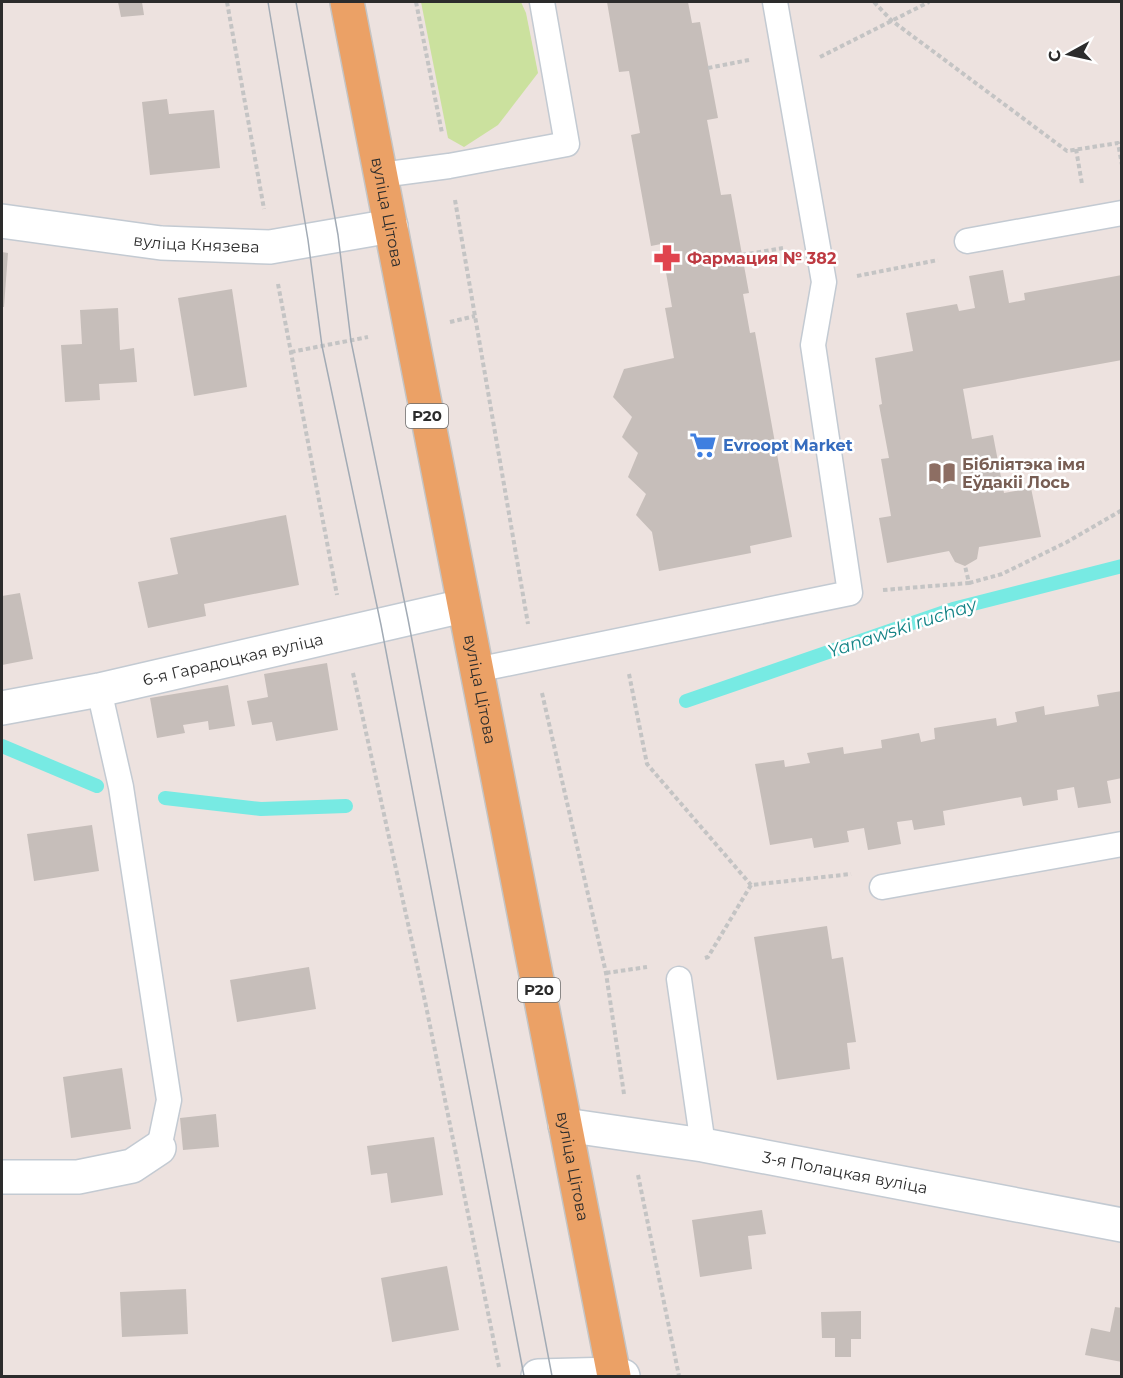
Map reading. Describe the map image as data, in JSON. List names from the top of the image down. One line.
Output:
{"streets":{"main road":["вуліца Цітова","Р20"],"street":["вуліца Князева","6-я Гарадоцкая вуліца","3-я Полацкая вуліца"]},"crossings":[["вуліца Цітова","вуліца Князева"],["вуліца Цітова","6-я Гарадоцкая вуліца"],["вуліца Цітова","3-я Полацкая вуліца"]],"water":["Yanawski ruchay"],"places":{"pharmacy":["Фармация № 382"],"supermarket":["Evroopt Market"],"library":["Бібліятэка імя Еўдакіі Лось"]},"north":"left"}
